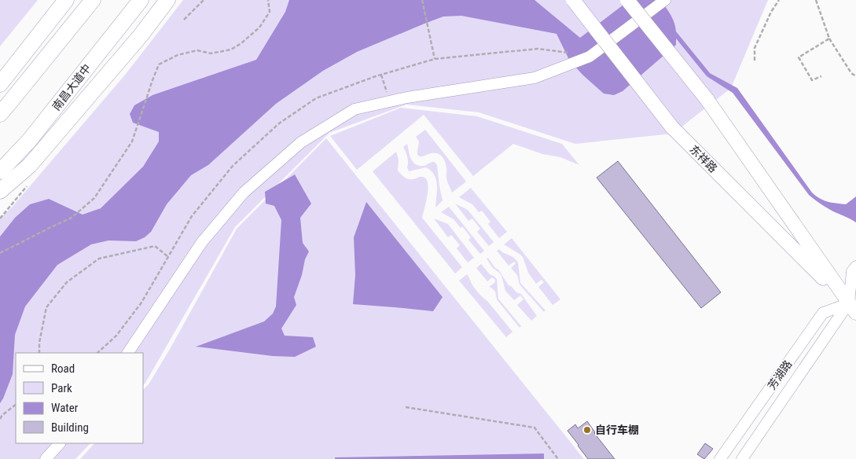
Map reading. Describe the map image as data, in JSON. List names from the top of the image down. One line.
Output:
{"streets":{"highway":["南昌大道中"],"main road":["东祥路"],"street":["芳湖路"]},"crossings":[["东祥路","芳湖路"]],"places":["自行车棚"],"legend":["Road","Park","Water","Building"]}
